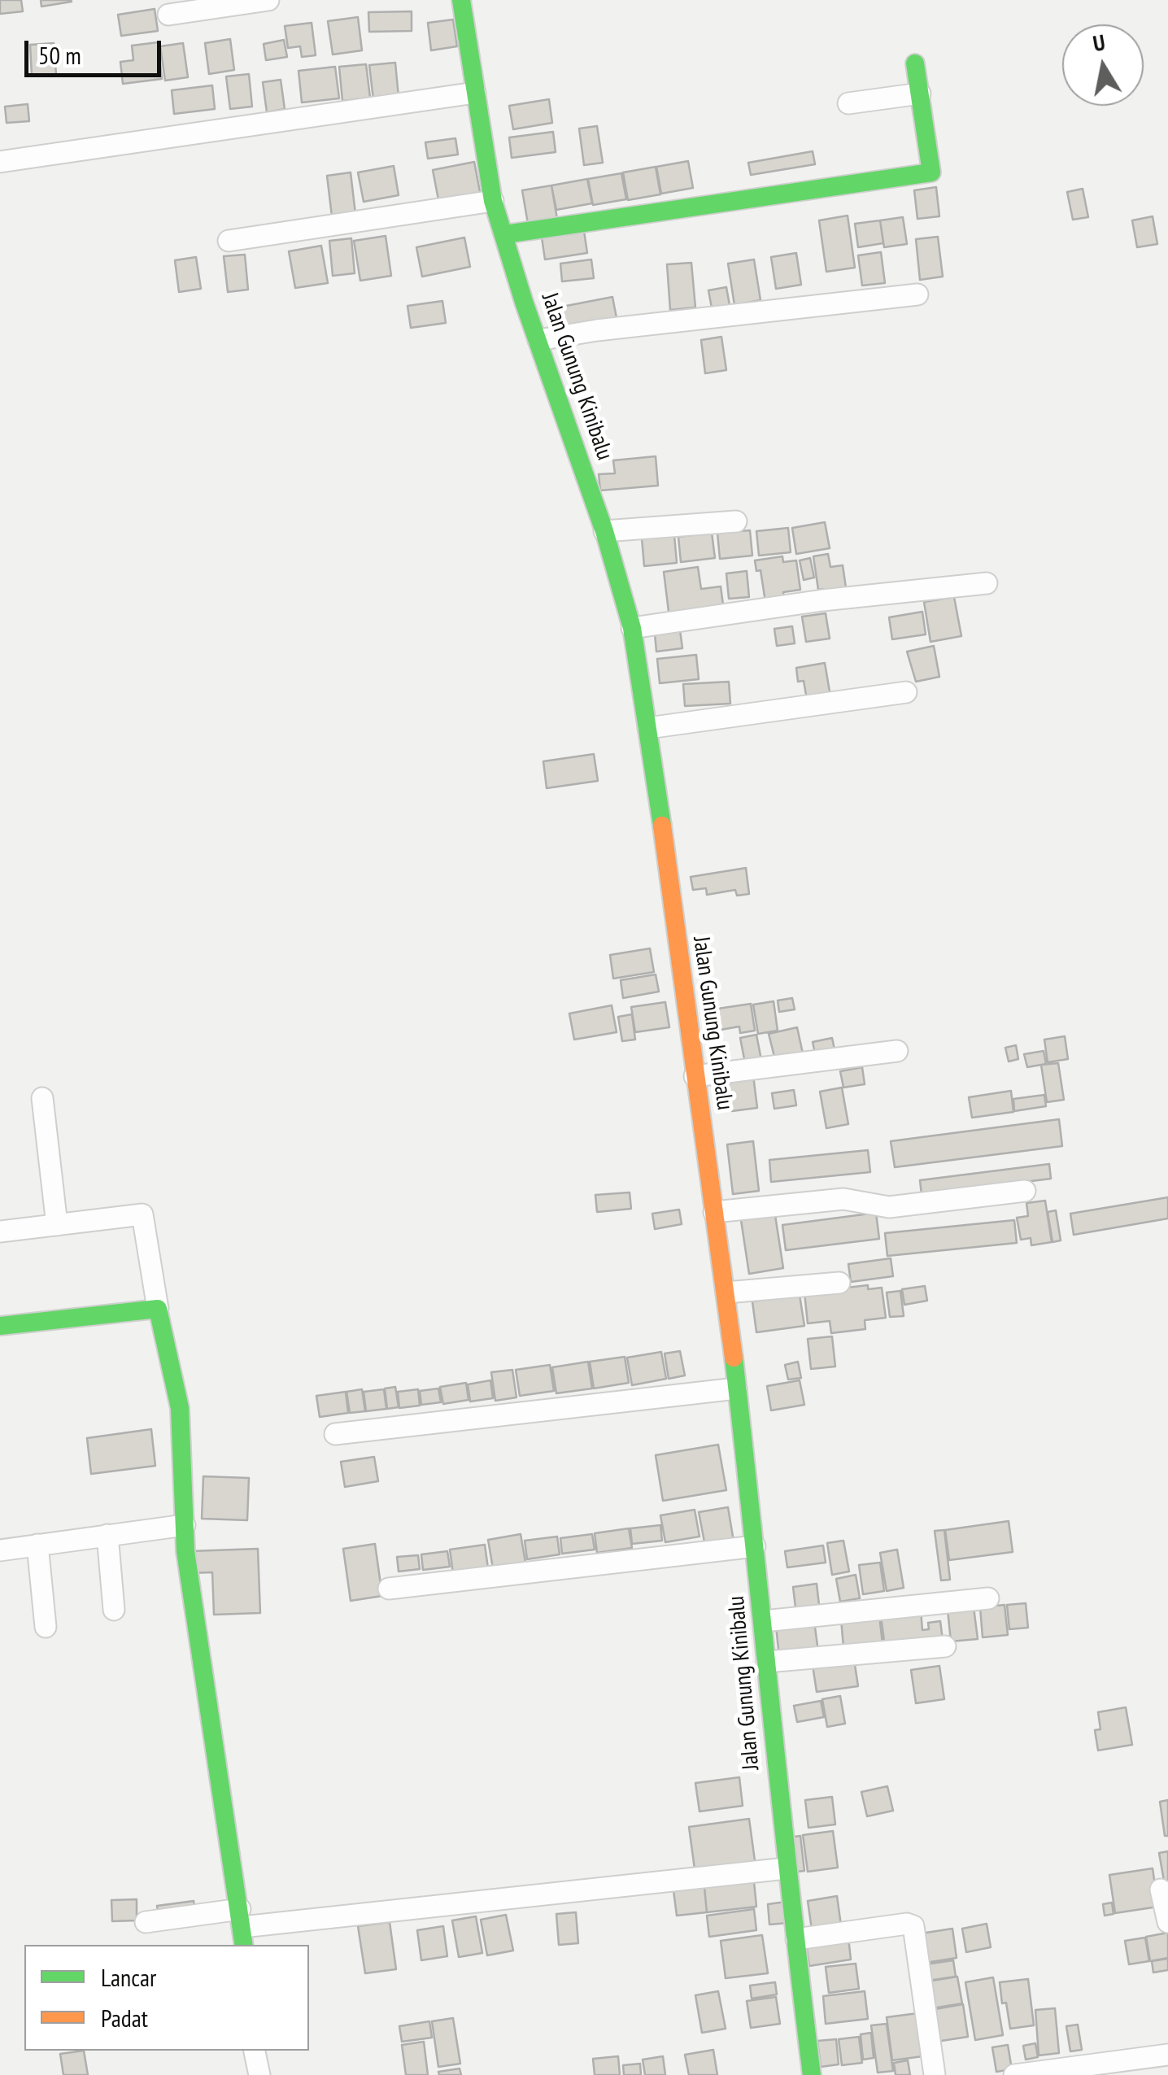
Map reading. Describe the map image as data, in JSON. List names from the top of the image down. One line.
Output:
{"streets":{"street":["Jalan Gunung Kinibalu"]},"legend":["Lancar","Padat"],"scale_bar":"50 m","north":"top"}
